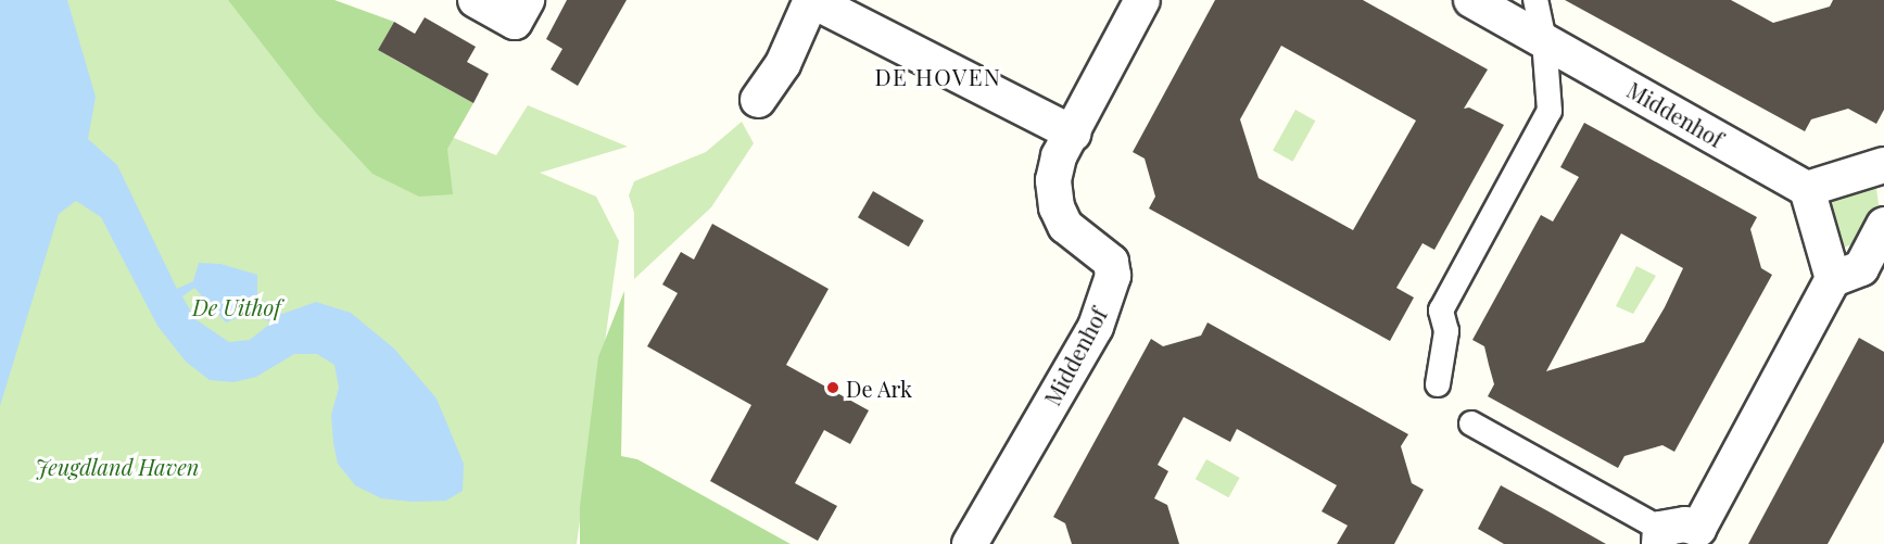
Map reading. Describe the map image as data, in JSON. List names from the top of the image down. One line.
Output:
{"streets":{"street":["Middenhof"]},"districts":["DE HOVEN"],"parks":["De Uithof","Jeugdland Haven"],"places":["De Ark"]}
